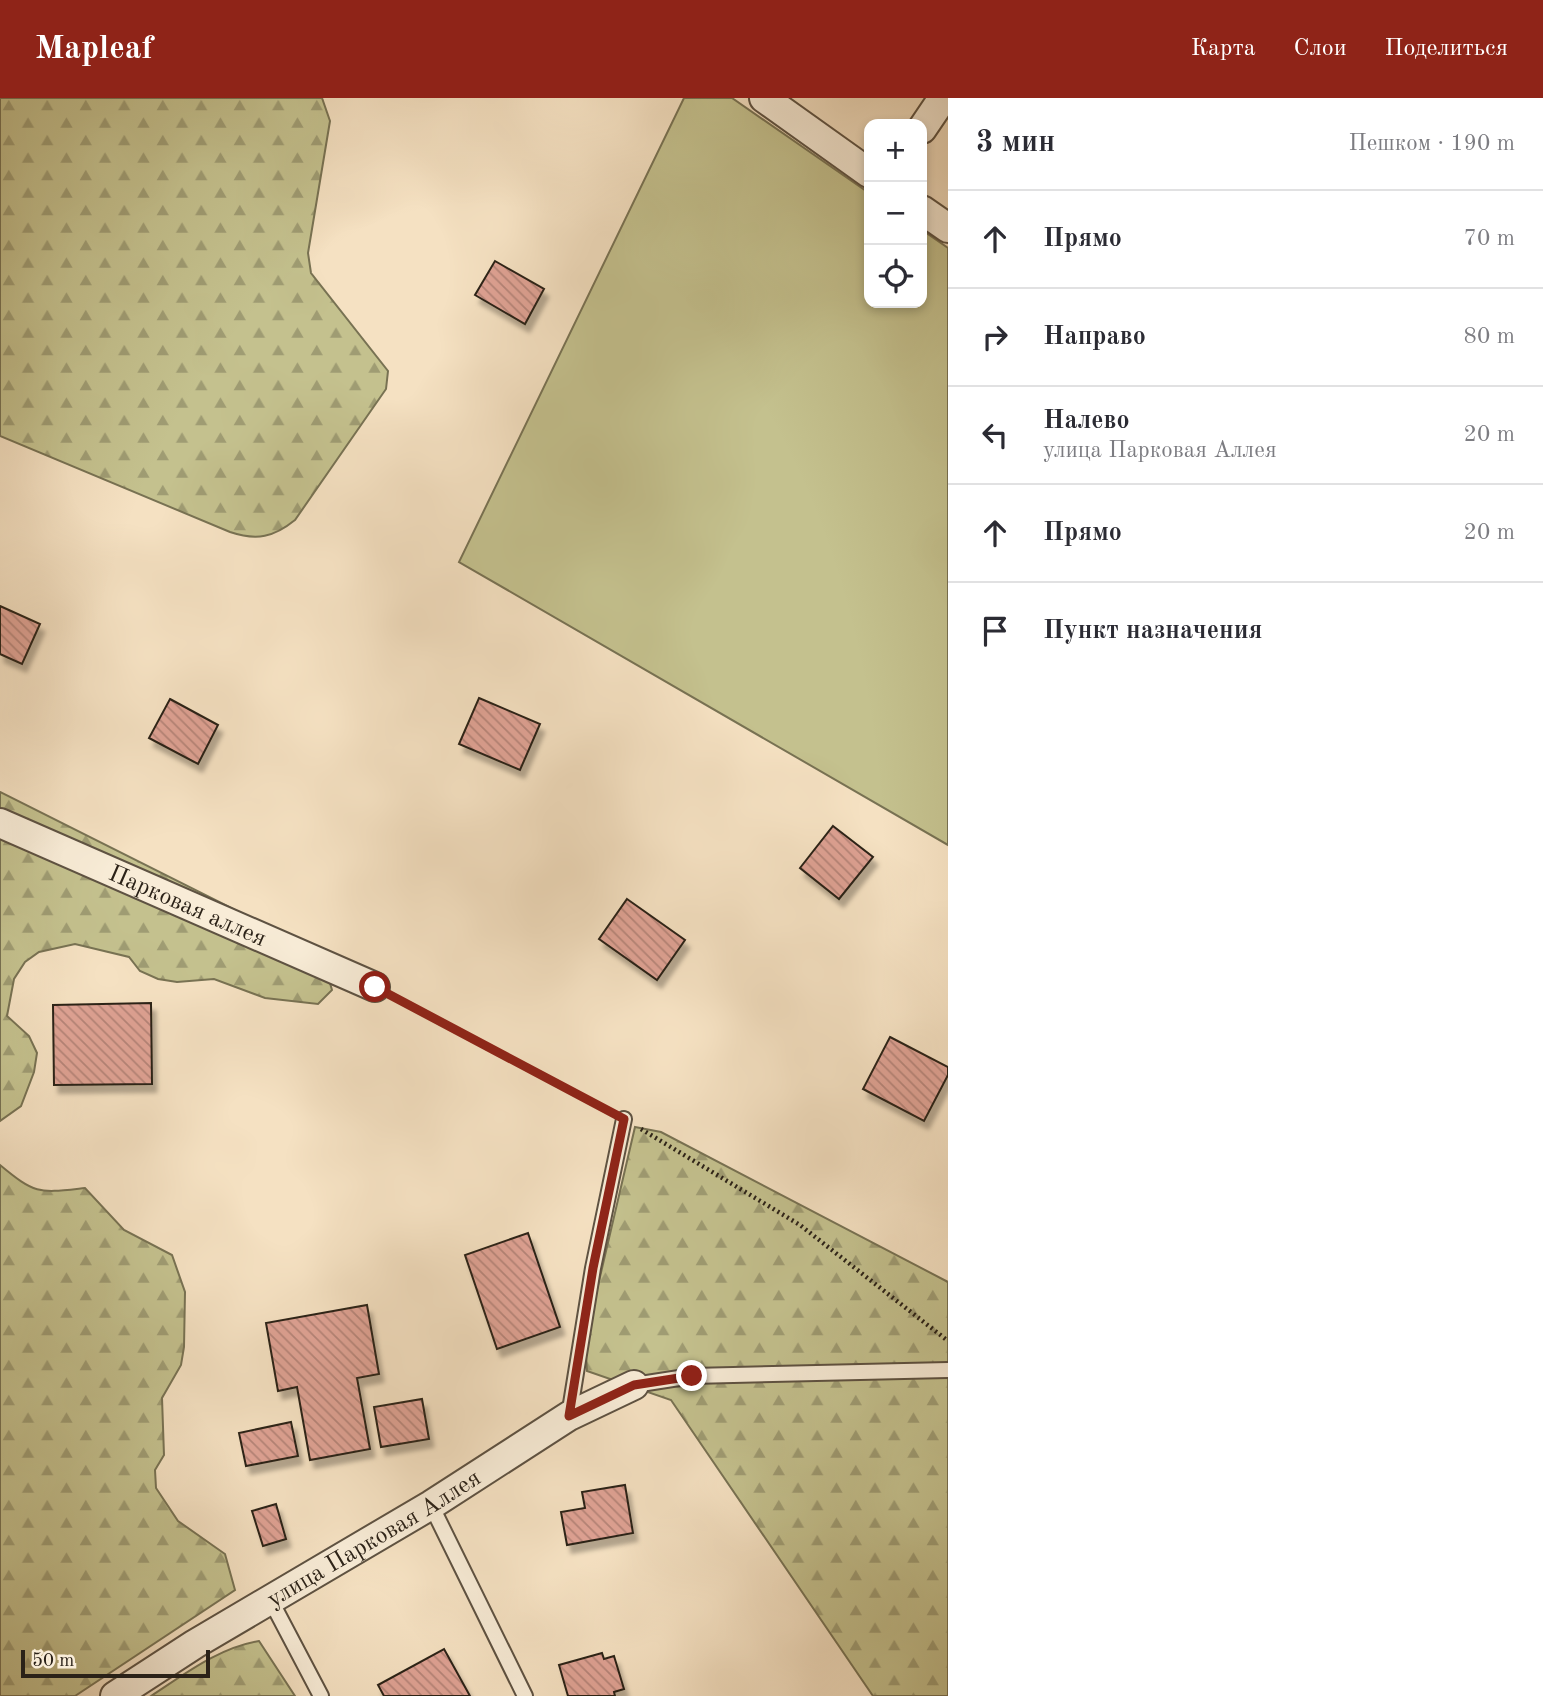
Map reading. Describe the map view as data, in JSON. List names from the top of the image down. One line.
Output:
{"streets":{"street":["Парковая аллея","улица Парковая Аллея"]},"scale_bar":"50 m","page":{"header":"Mapleaf","nav":["Карта","Слои","Поделиться"],"heading":["3 мин","Пешком · 190 m"],"map_buttons":["+","−"],"list":[["Прямо","70 m"],["Направо","80 m"],["Налево","улица Парковая Аллея","20 m"],["Прямо","20 m"],"Пункт назначения"],"scale":"50 m"}}
